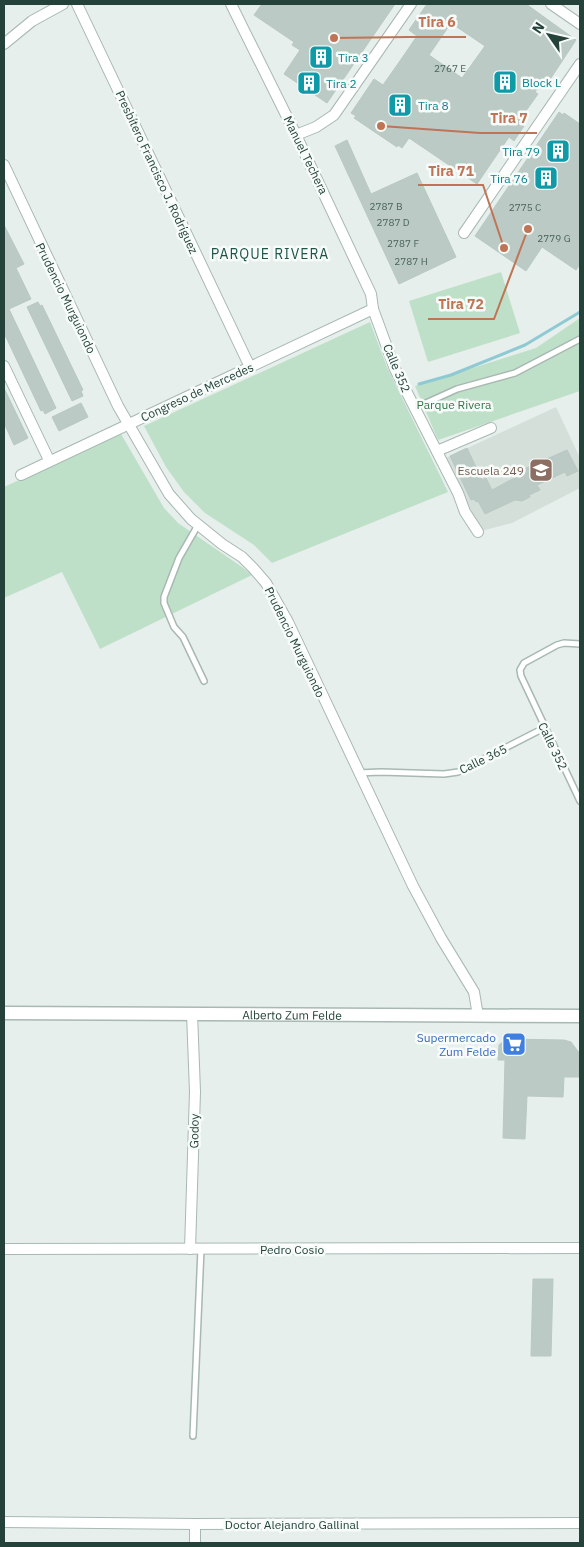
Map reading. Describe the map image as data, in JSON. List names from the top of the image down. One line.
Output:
{"streets":{"street":["Manuel Techera","Presbítero Francisco J. Rodríguez","Prudencio Murguiondo","Calle 352","Congreso de Mercedes","Alberto Zum Felde","Godoy","Pedro Cosio","Doctor Alejandro Gallinal"],"lane":["Calle 365"]},"crossings":[["Manuel Techera","Calle 352"],["Manuel Techera","Congreso de Mercedes"],["Presbítero Francisco J. Rodríguez","Congreso de Mercedes"],["Prudencio Murguiondo","Congreso de Mercedes"],["Prudencio Murguiondo","Calle 365"],["Prudencio Murguiondo","Alberto Zum Felde"],["Calle 352","Congreso de Mercedes"],["Calle 352","Calle 365"],["Alberto Zum Felde","Godoy"],["Godoy","Pedro Cosio"]],"districts":["PARQUE RIVERA"],"parks":["Parque Rivera"],"places":{"other":["Tira 6","Tira 7","Tira 72","Tira 71"],"building":["Tira 3","Block L","Tira 2","Tira 8","Tira 79","Tira 76"],"school or university":["Escuela 249"],"supermarket":["Supermercado Zum Felde"]},"house_numbers":["2767 E","2787 B","2775 C","2787 D","2779 G","2787 F","2787 H"],"north":"top left"}
